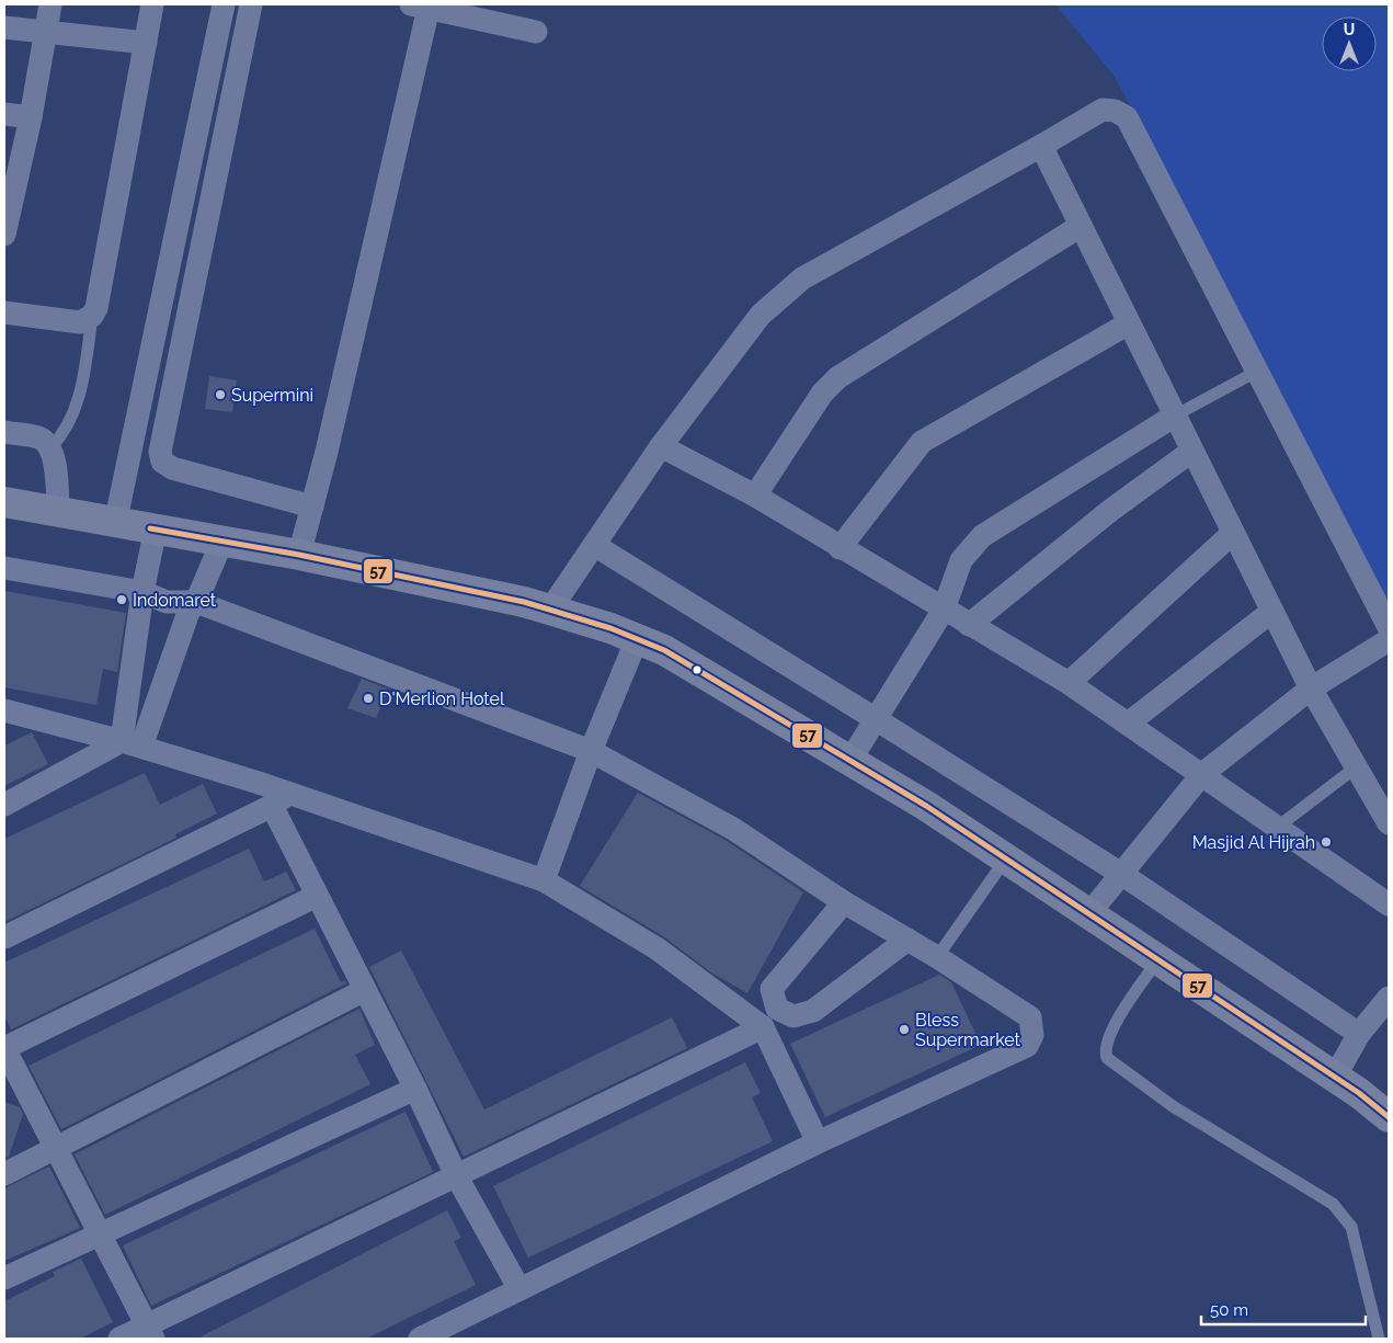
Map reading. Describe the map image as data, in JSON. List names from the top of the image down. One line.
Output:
{"places":["Supermini","Indomaret","D'Merlion Hotel","Masjid Al Hijrah","Bless Supermarket"],"lines":["transit line 57"],"scale_bar":"50 m","north":"top"}
